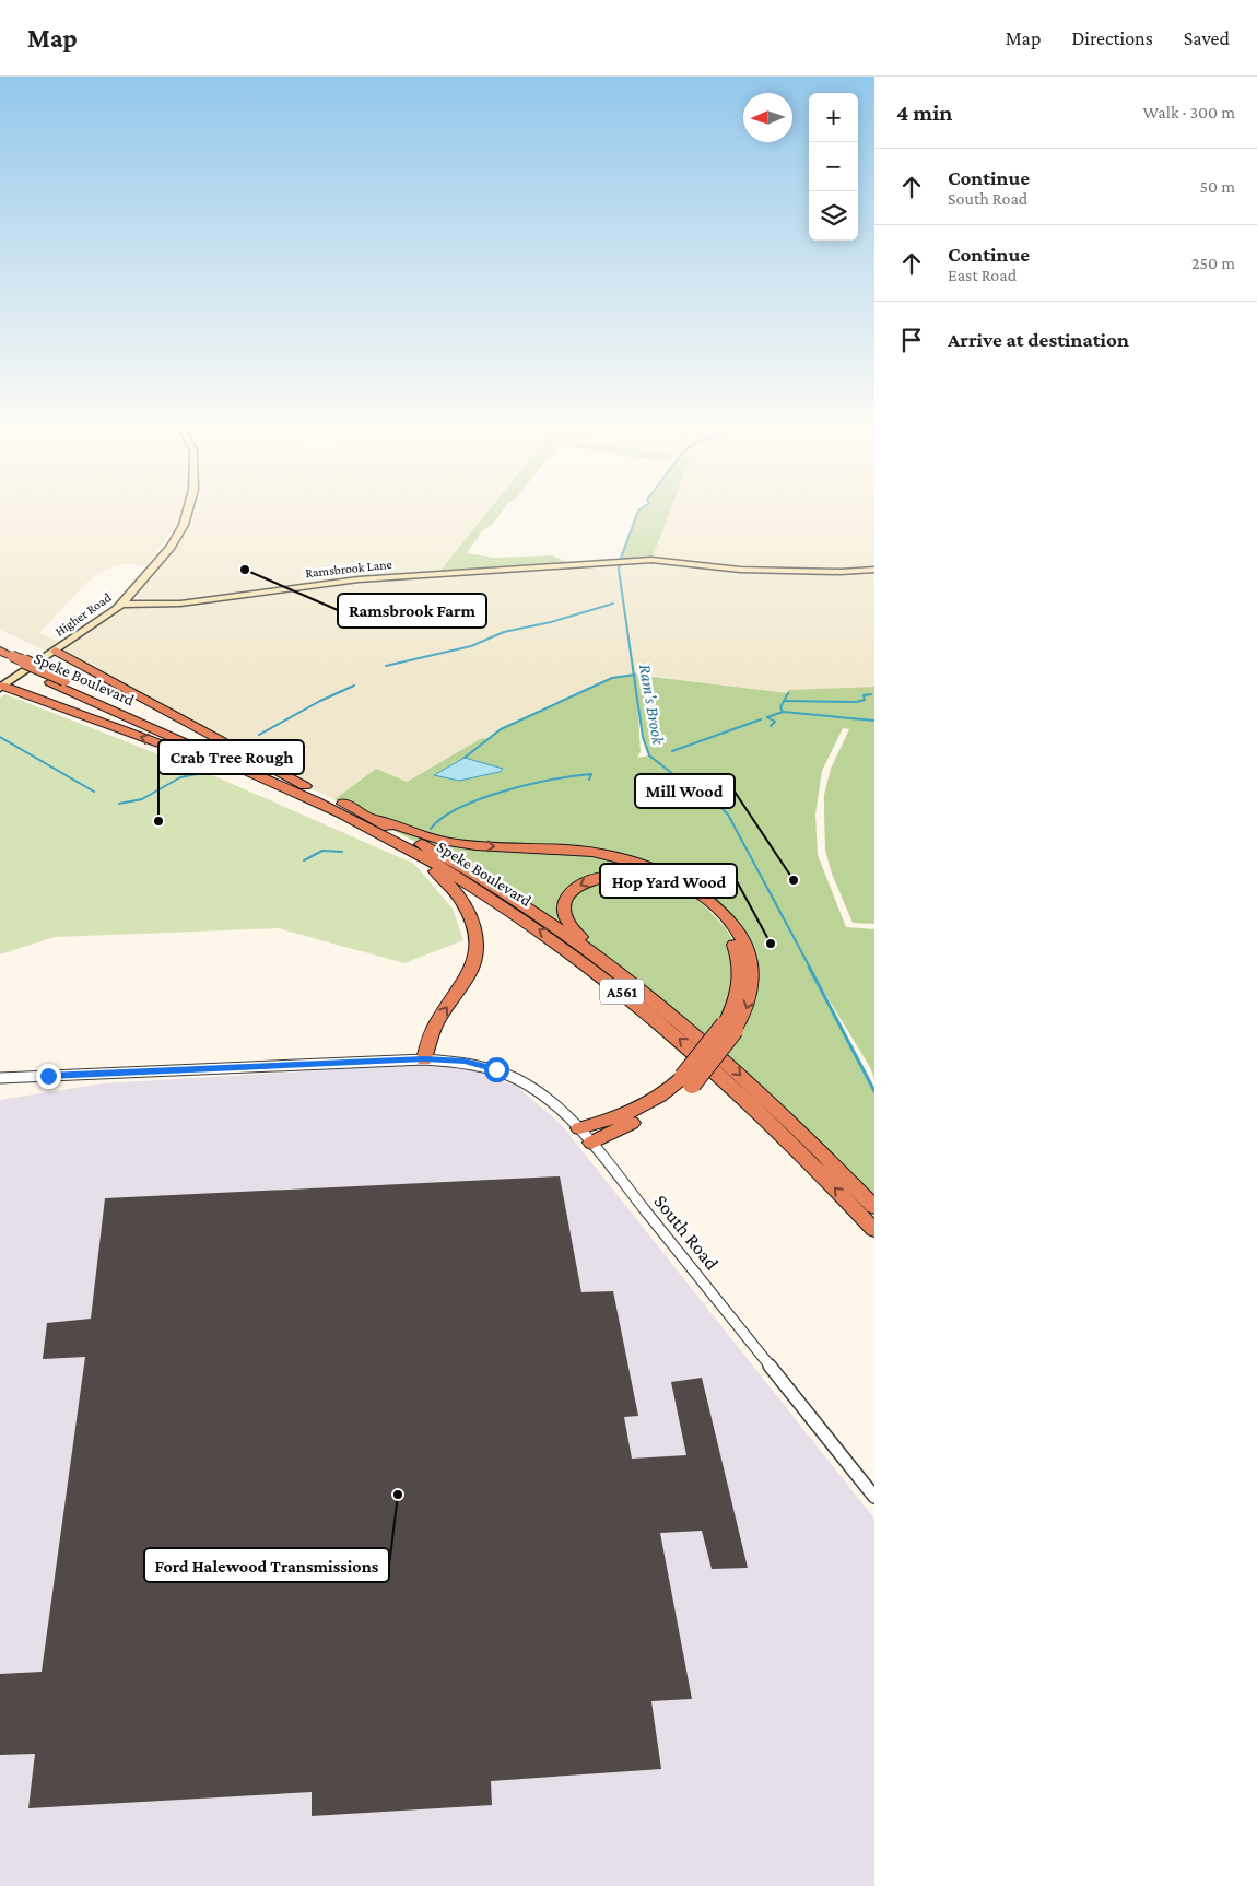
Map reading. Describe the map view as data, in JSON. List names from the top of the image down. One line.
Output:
{"streets":{"highway":["Speke Boulevard","A561"],"street":["Ramsbrook Lane","Higher Road","South Road"]},"crossings":[["Ramsbrook Lane","Higher Road"]],"water":["Ram's Brook"],"places":["Ramsbrook Farm","Crab Tree Rough","Mill Wood","Hop Yard Wood","Ford Halewood Transmissions"],"north":"left","page":{"header":"Map","nav":["Map","Directions","Saved"],"heading":["4 min","Walk · 300 m"],"map_buttons":["+","−"],"list":[["Continue","South Road","50 m"],["Continue","East Road","250 m"],"Arrive at destination"]}}
